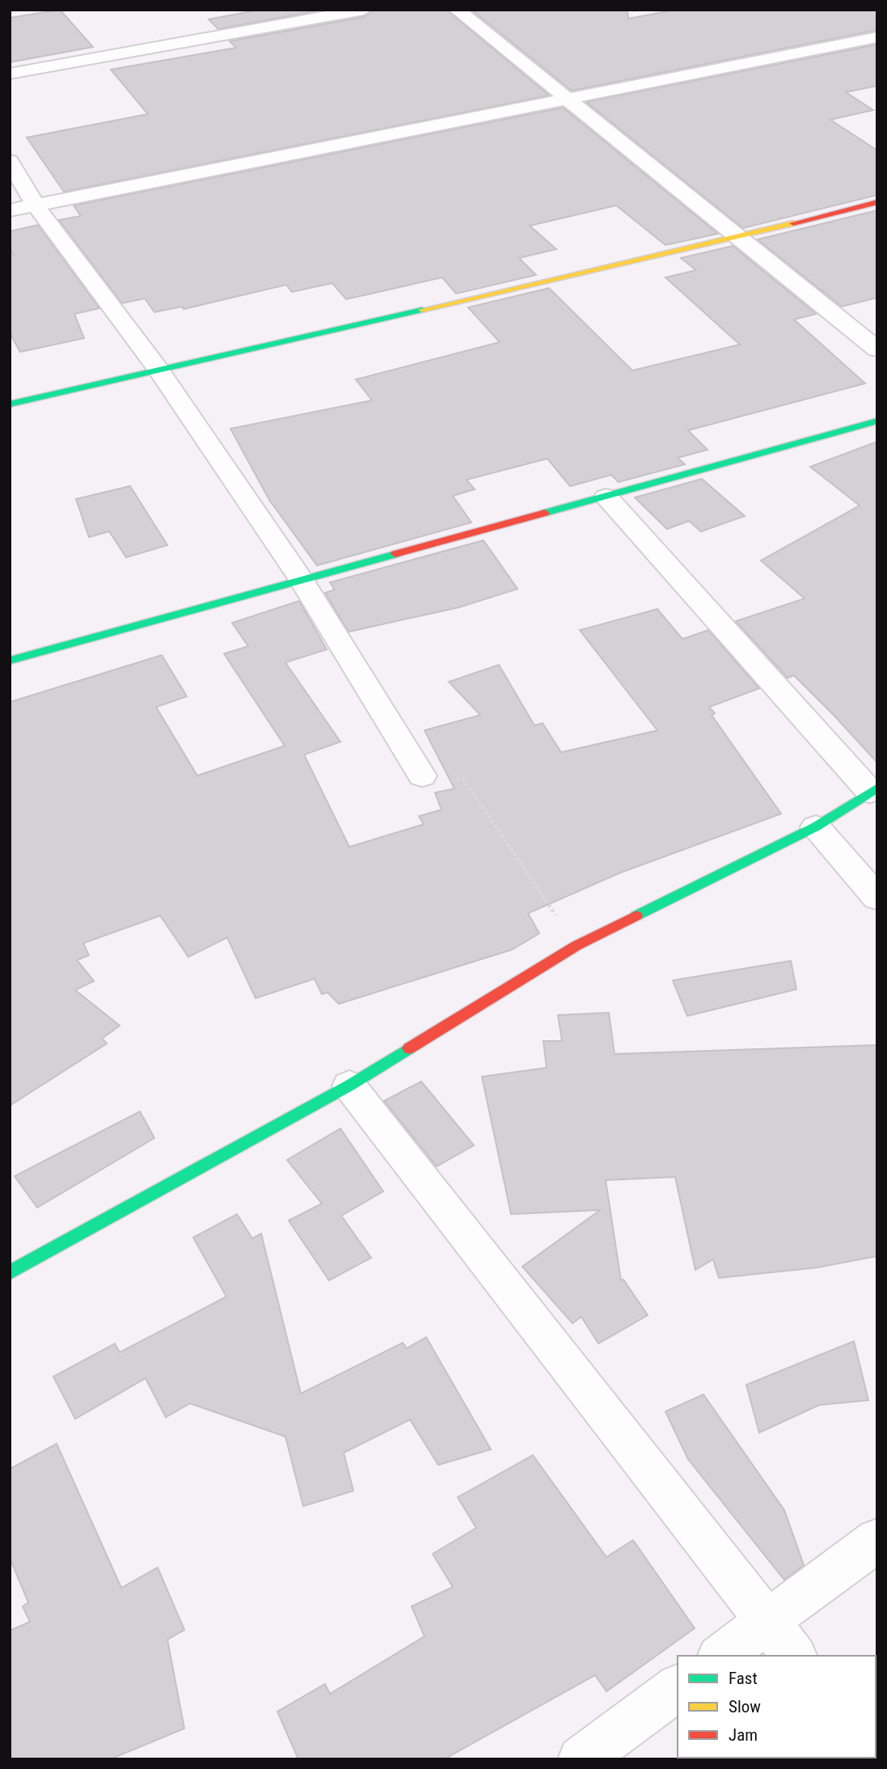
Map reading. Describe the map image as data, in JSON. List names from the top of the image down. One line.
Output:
{"legend":["Fast","Slow","Jam"]}
